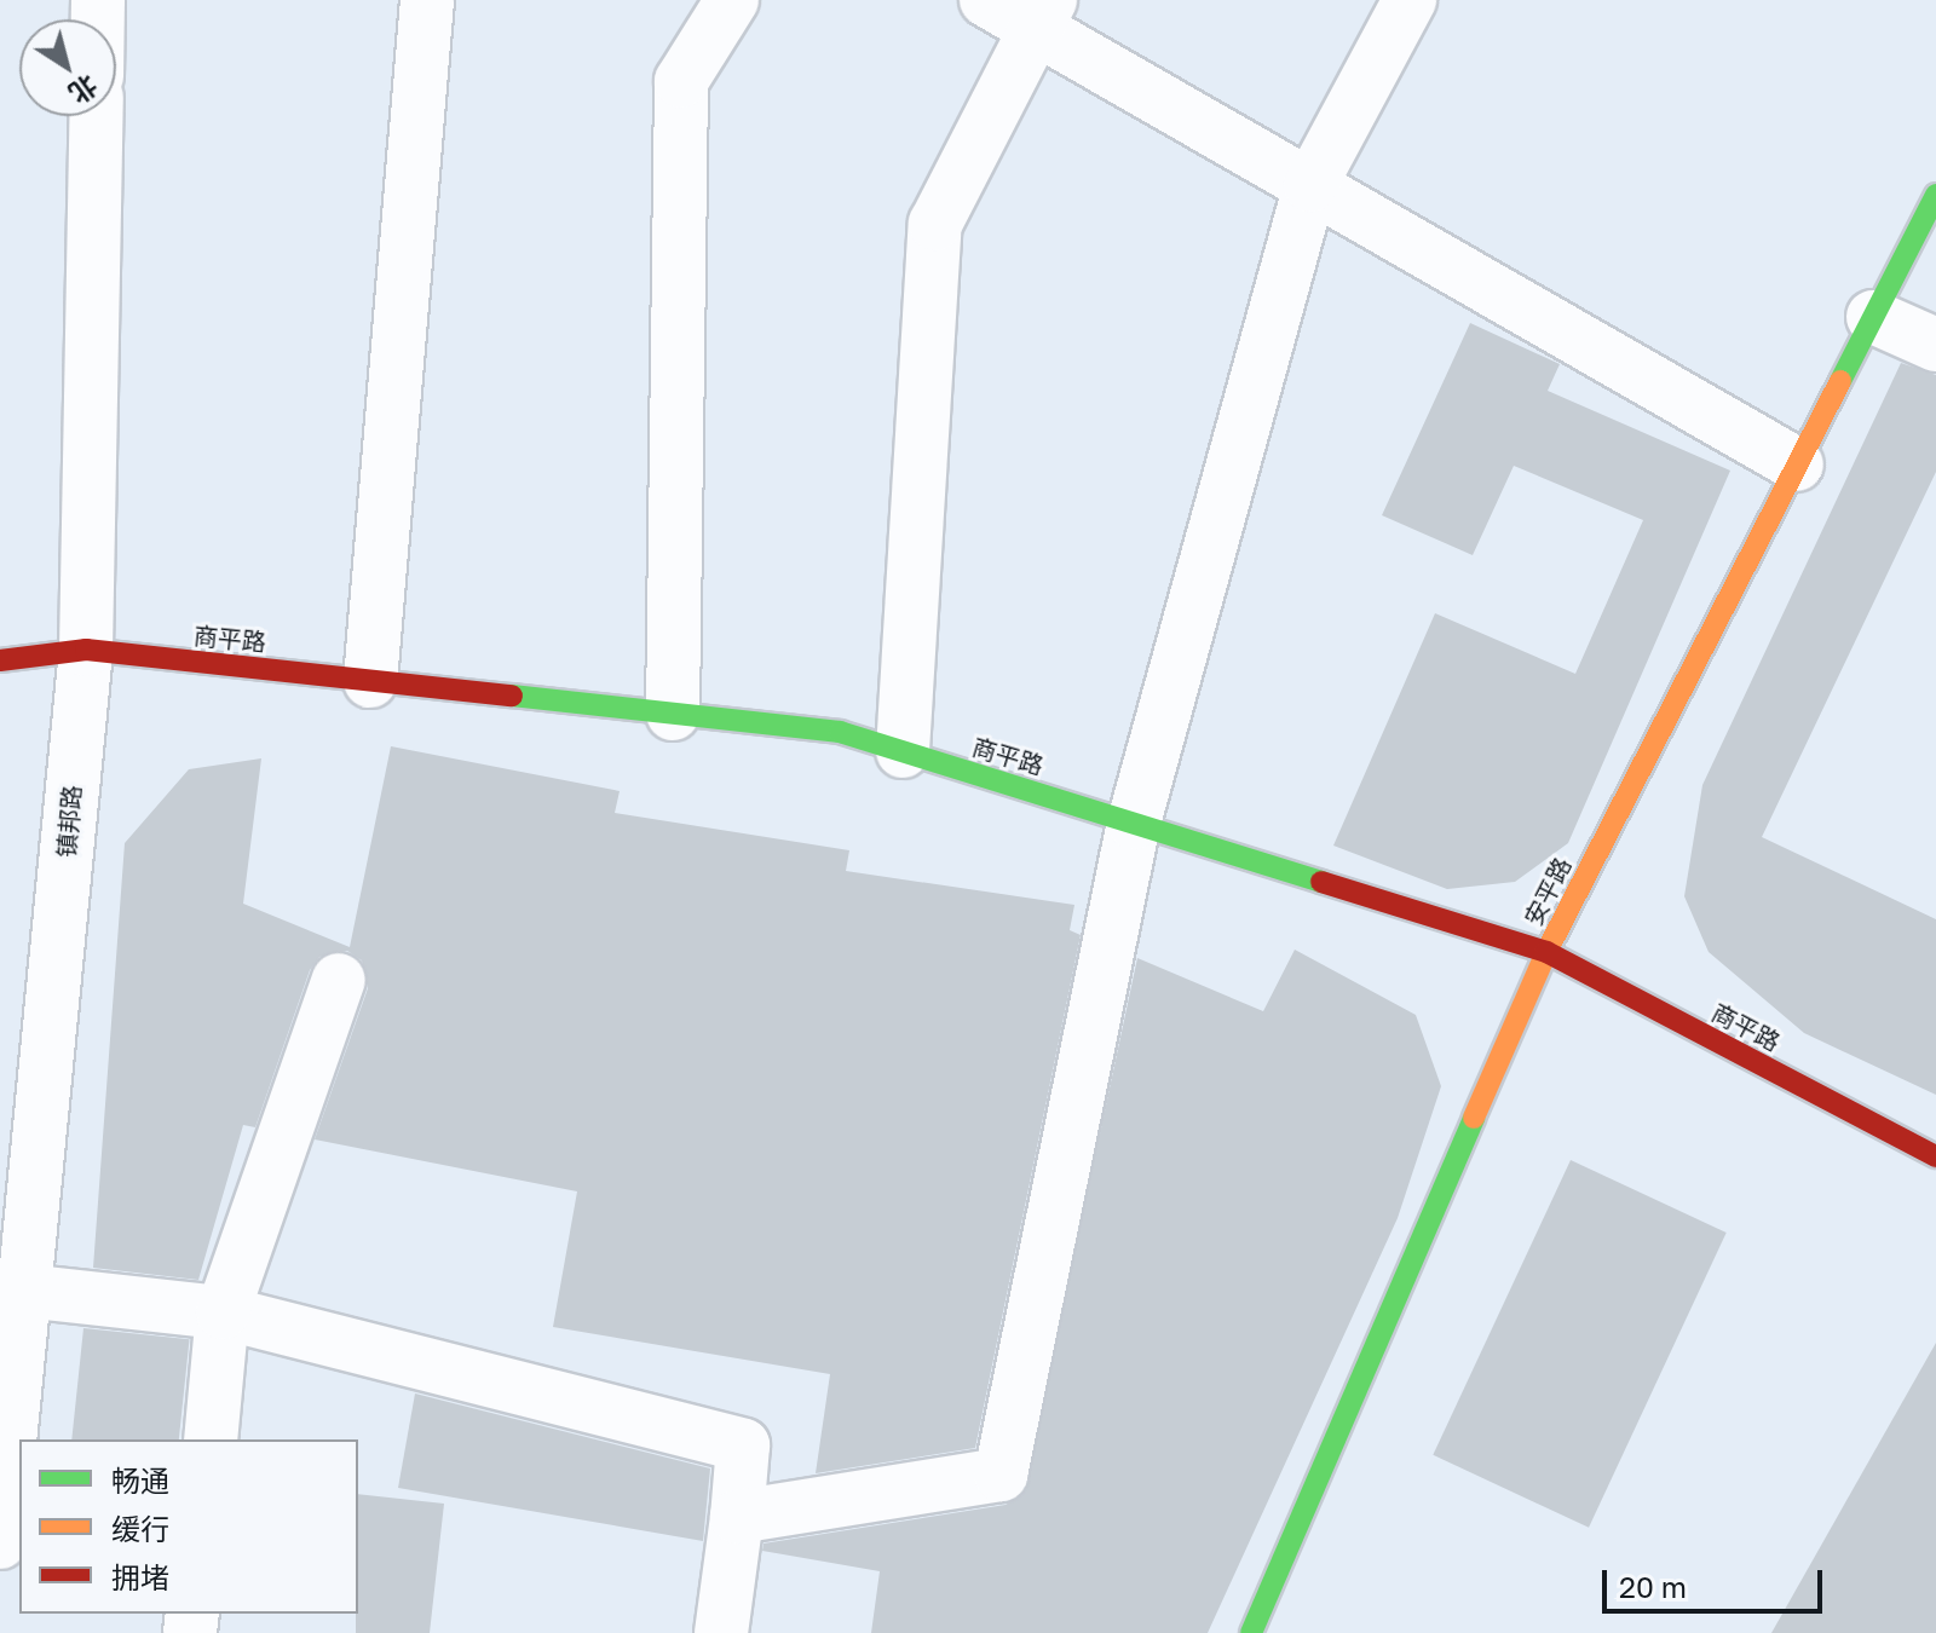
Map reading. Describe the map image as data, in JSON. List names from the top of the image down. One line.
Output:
{"streets":{"street":["商平路","镇邦路","安平路"]},"crossings":[["商平路","镇邦路"],["商平路","安平路"]],"legend":["畅通","缓行","拥堵"],"scale_bar":"20 m","north":"bottom right"}
